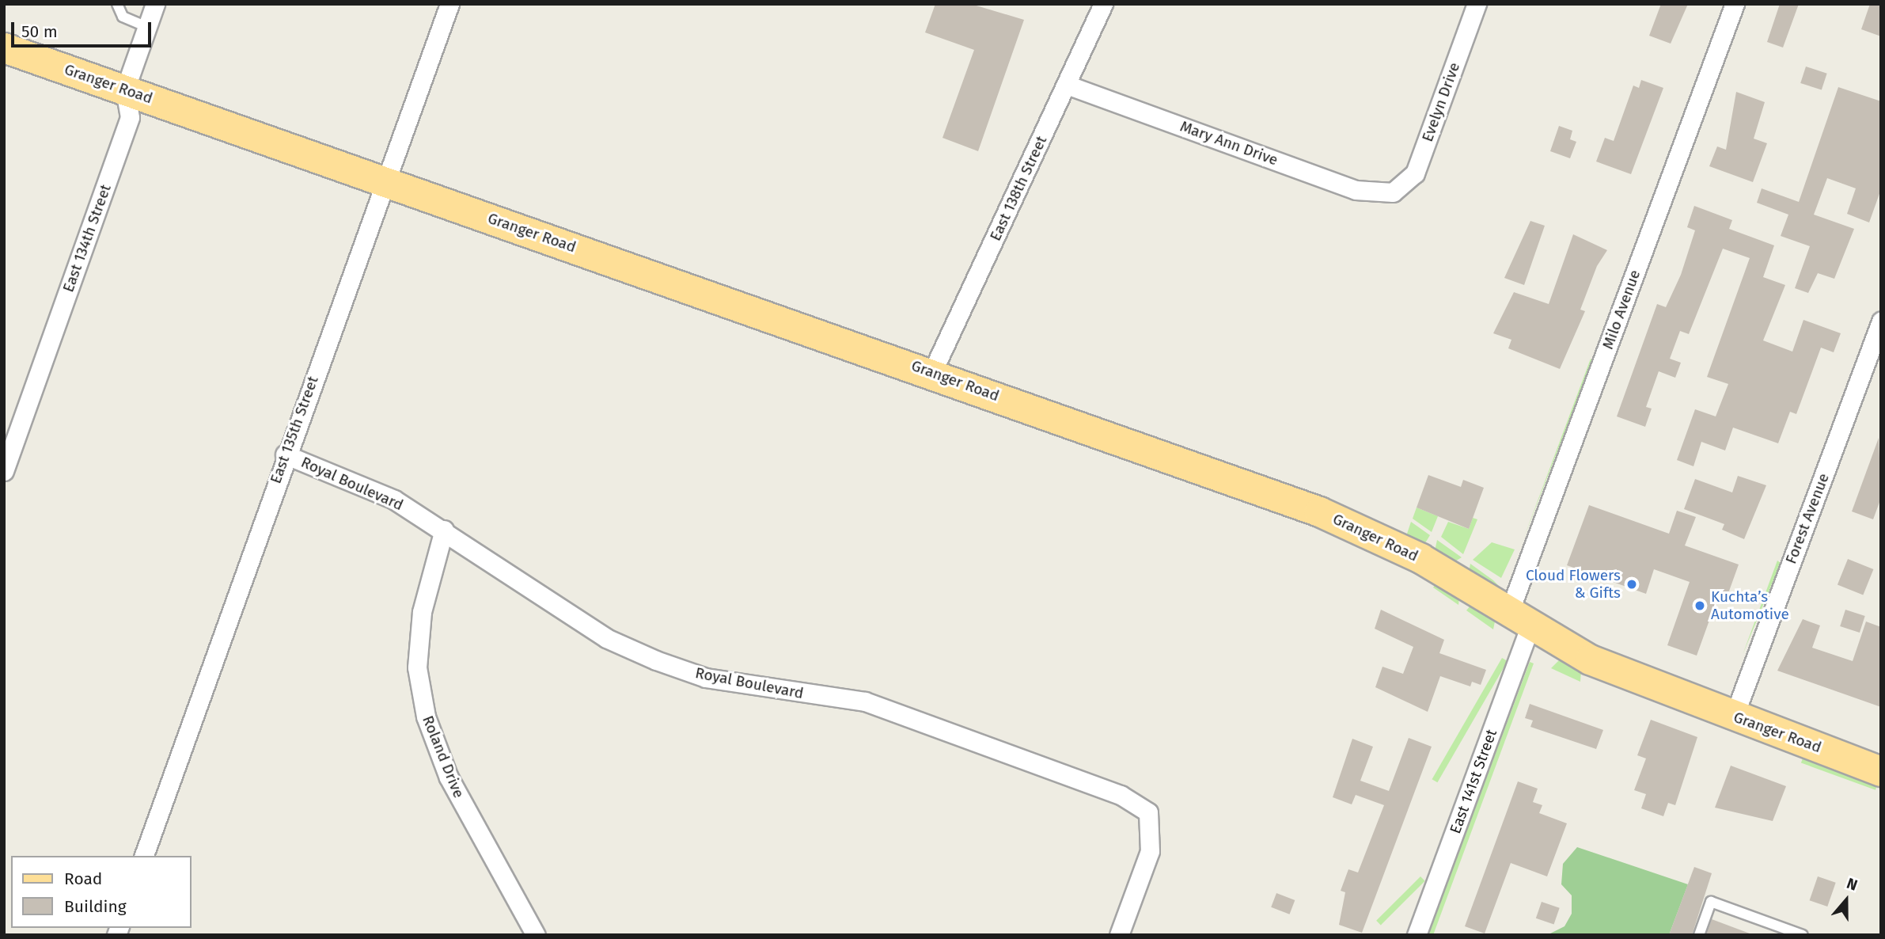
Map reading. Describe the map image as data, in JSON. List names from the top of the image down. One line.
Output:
{"streets":{"main road":["Granger Road"],"street":["Evelyn Drive","Mary Ann Drive","East 138th Street","East 134th Street","Milo Avenue","East 135th Street","Royal Boulevard","Forest Avenue","Roland Drive","East 141st Street"]},"crossings":[["Granger Road","East 138th Street"],["Granger Road","East 134th Street"],["Granger Road","Milo Avenue"],["Granger Road","East 135th Street"],["Granger Road","Forest Avenue"],["Granger Road","East 141st Street"],["Evelyn Drive","Mary Ann Drive"],["Mary Ann Drive","East 138th Street"],["Milo Avenue","East 141st Street"],["East 135th Street","Royal Boulevard"],["Royal Boulevard","Roland Drive"]],"places":["Cloud Flowers & Gifts","Kuchta’s Automotive"],"legend":["Road","Building"],"scale_bar":"50 m","north":"top"}
